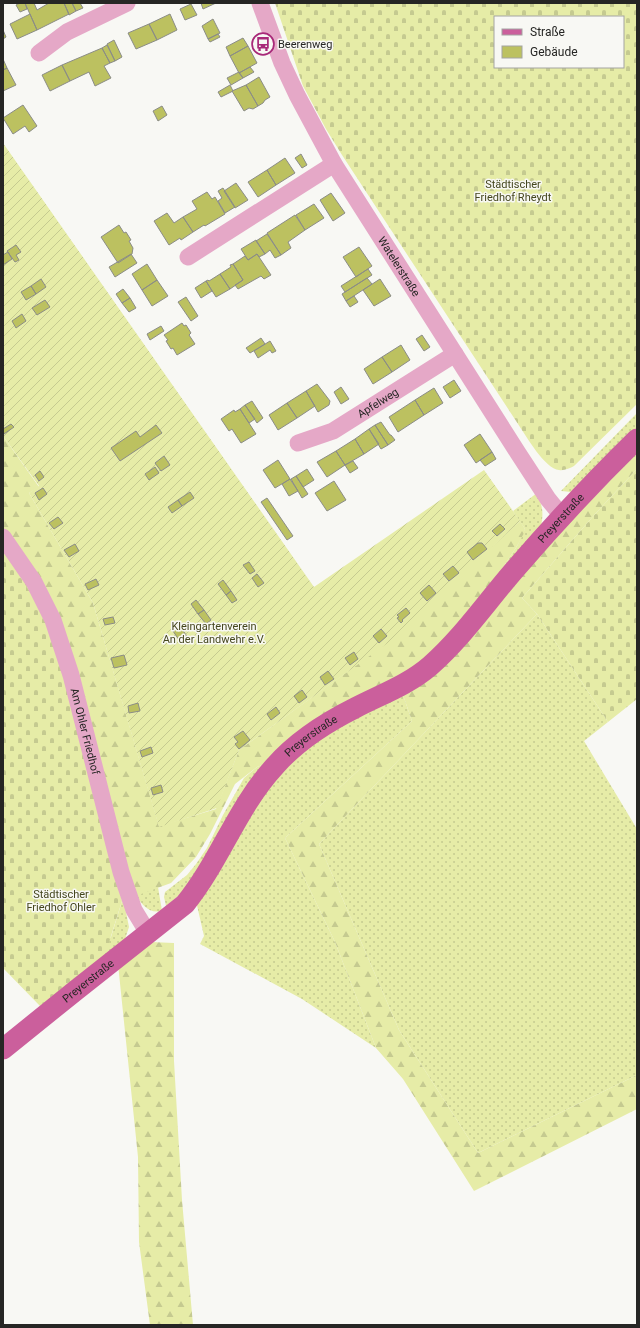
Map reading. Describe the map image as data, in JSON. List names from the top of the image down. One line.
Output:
{"streets":{"main road":["Preyerstraße"],"street":["Watelerstraße","Apfelweg","Am Ohler Friedhof"]},"crossings":[["Watelerstraße","Apfelweg"],["Watelerstraße","Preyerstraße"],["Preyerstraße","Am Ohler Friedhof"]],"parks":["Städtischer Friedhof Rheydt","Kleingartenverein An der Landwehr e.V.","Städtischer Friedhof Ohler"],"places":{"bus stop":["Beerenweg"]},"legend":["Straße","Gebäude"]}
